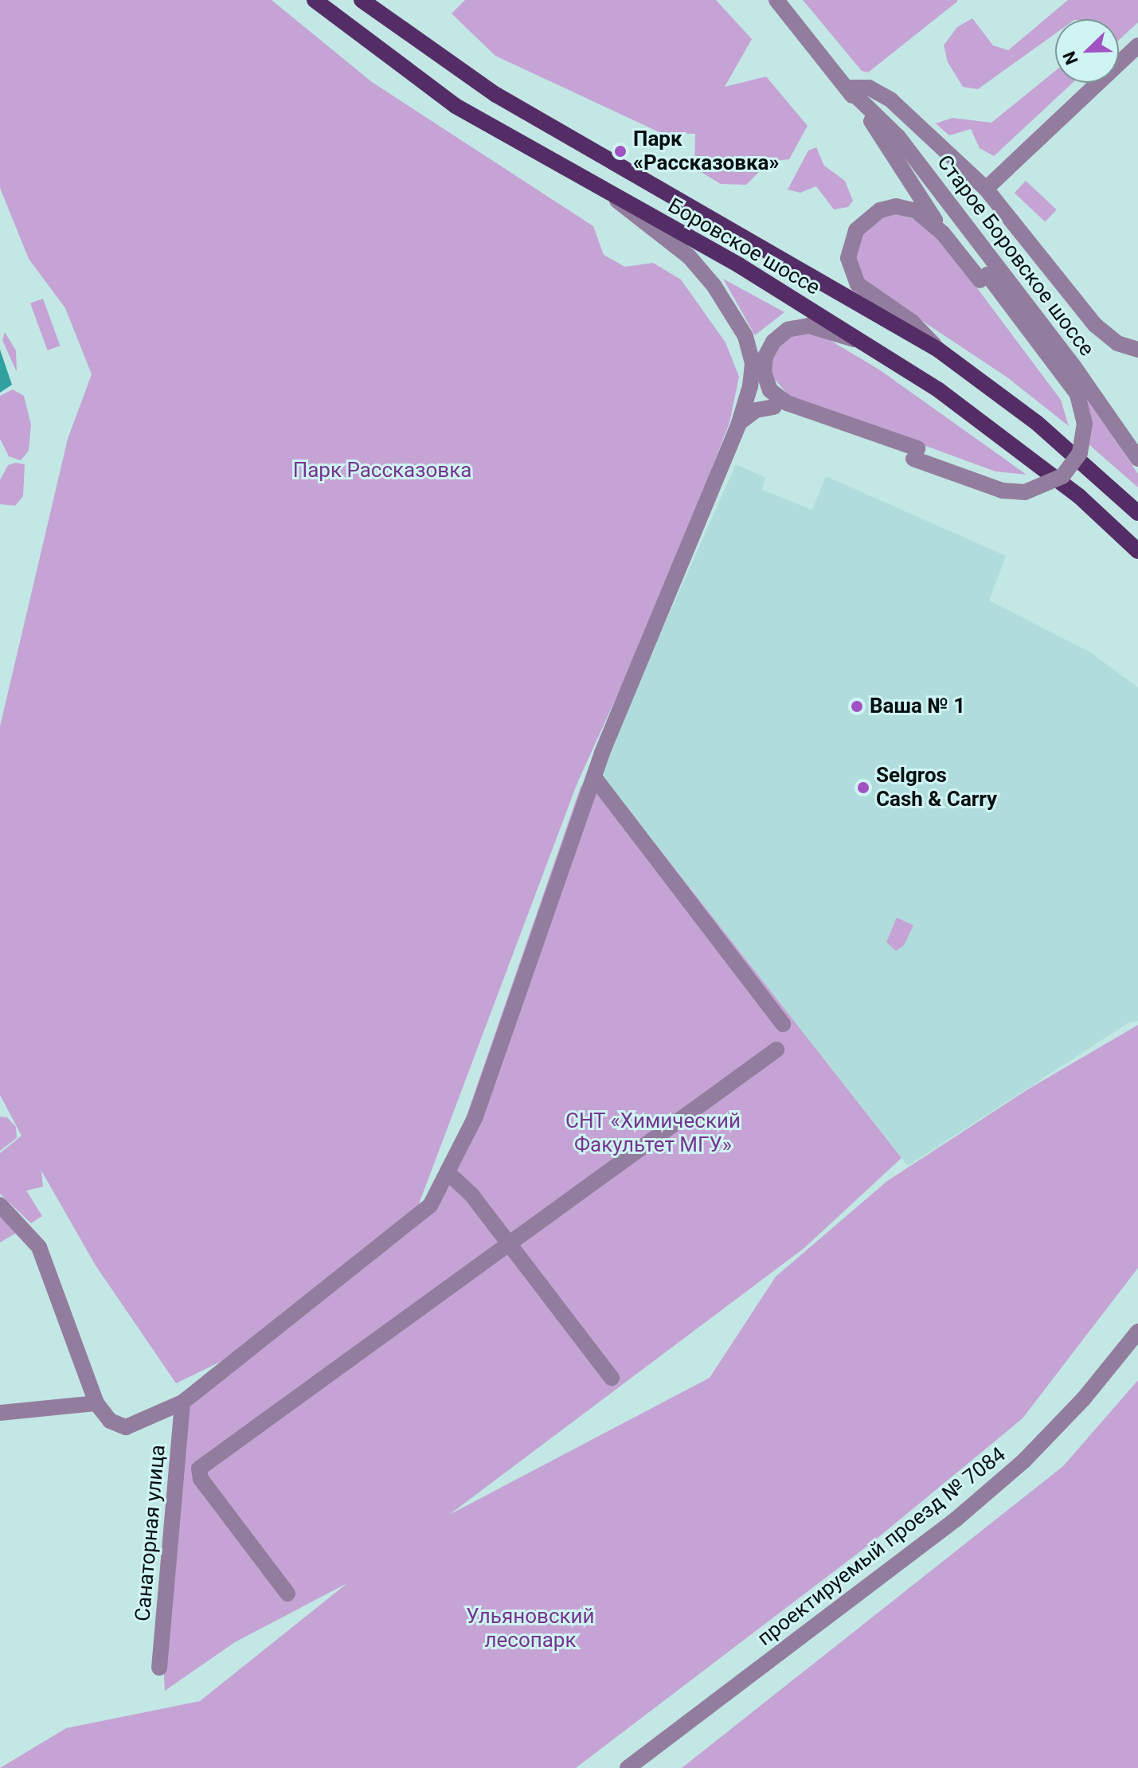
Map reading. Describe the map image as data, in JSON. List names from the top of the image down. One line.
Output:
{"streets":{"main road":["Боровское шоссе"],"street":["Старое Боровское шоссе","Санаторная улица","проектируемый проезд № 7084"]},"parks":["Парк Рассказовка","СНТ «Химический Факультет МГУ»","Ульяновский лесопарк"],"places":["Парк «Рассказовка»","Ваша № 1","Selgros Cash & Carry"],"north":"bottom left"}
